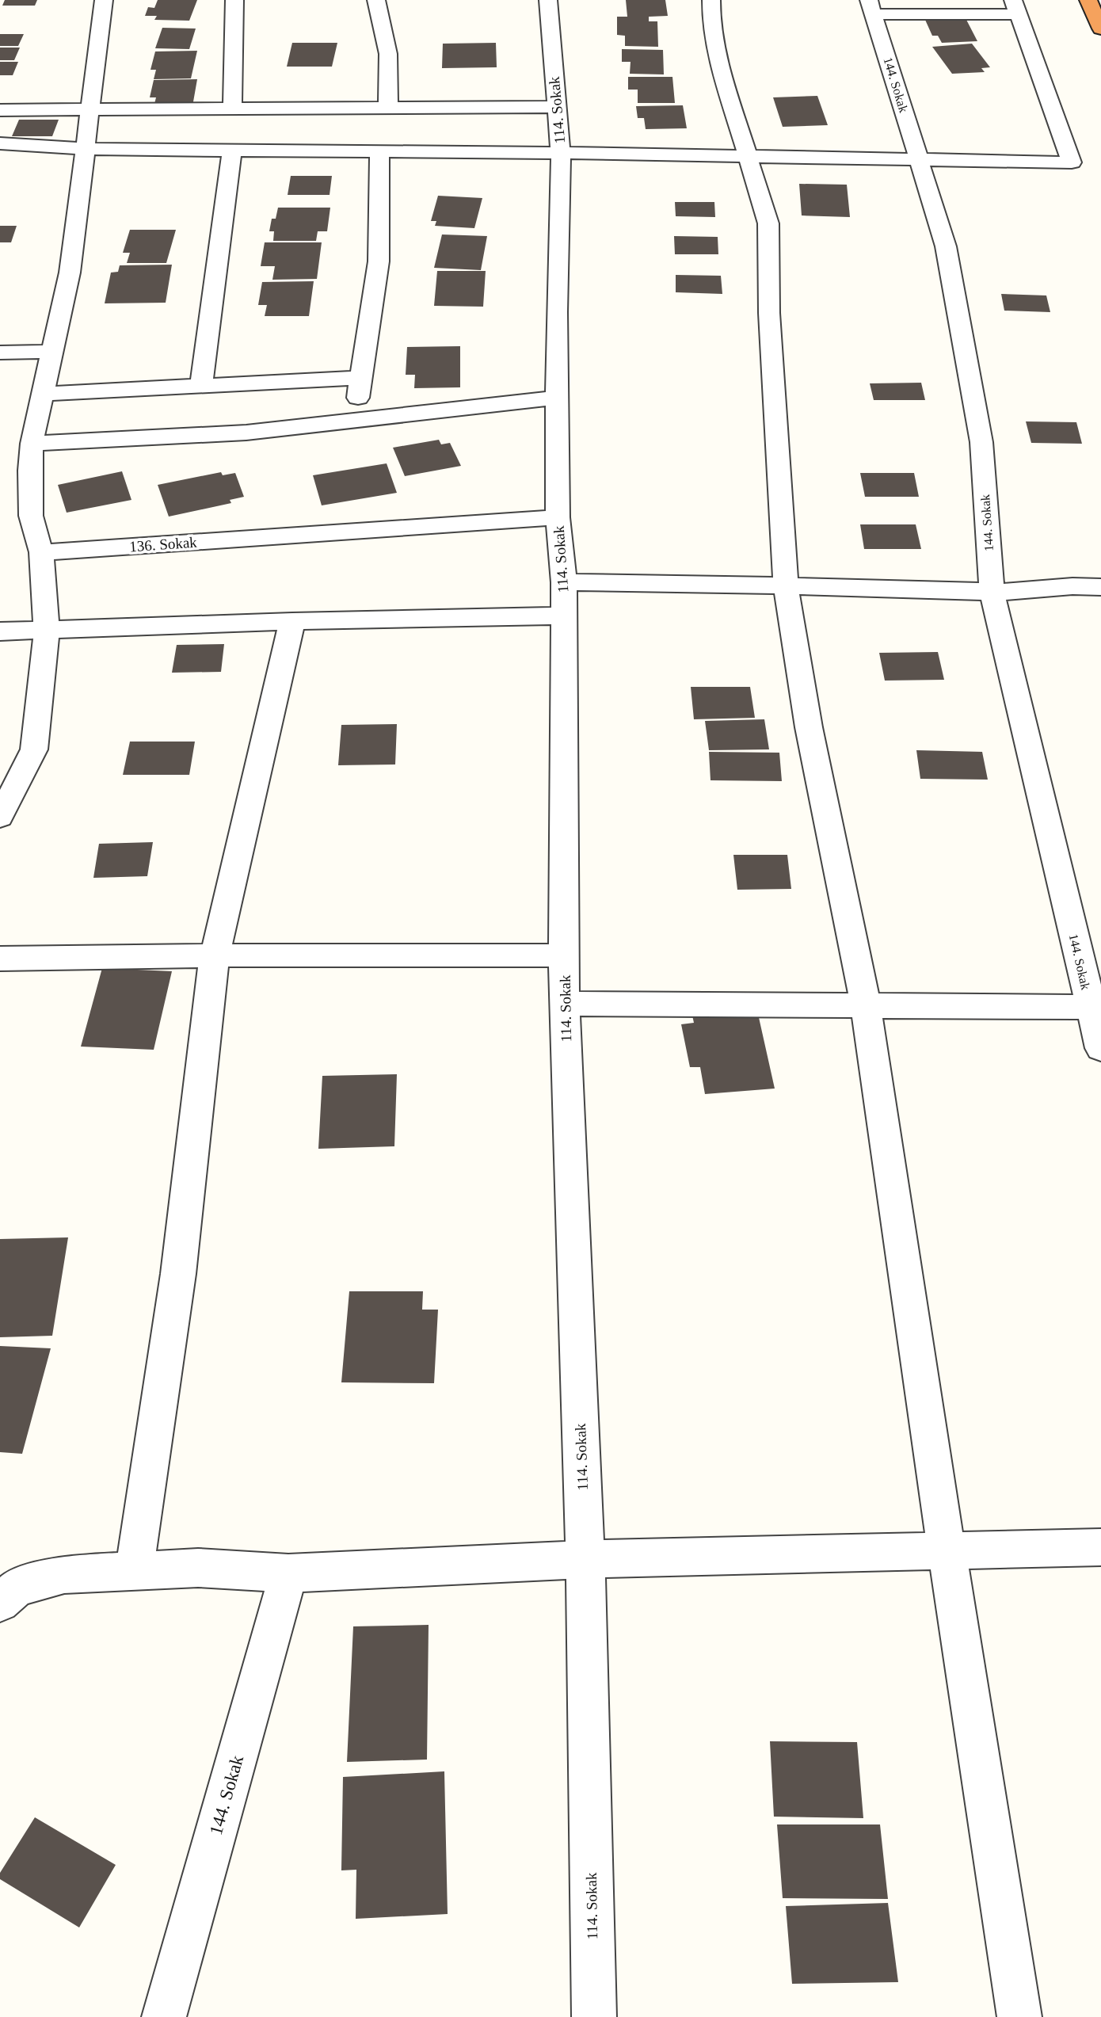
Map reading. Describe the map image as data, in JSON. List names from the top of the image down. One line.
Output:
{"streets":{"street":["144. Sokak","114. Sokak","136. Sokak"]},"crossings":[["114. Sokak","136. Sokak"]]}
